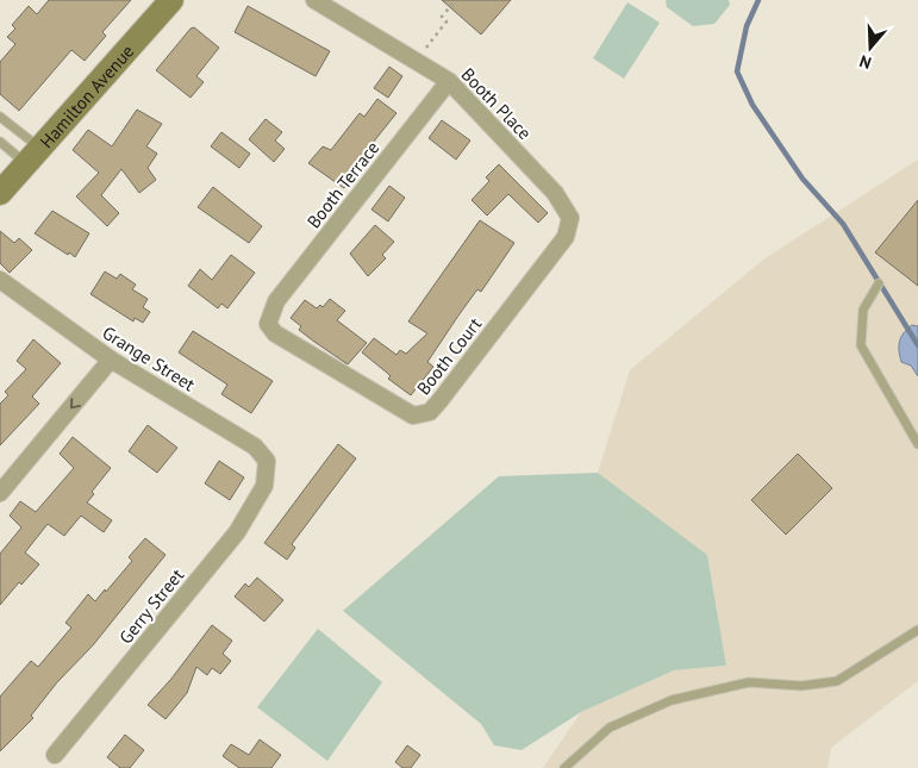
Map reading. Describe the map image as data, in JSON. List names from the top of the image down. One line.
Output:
{"streets":{"main road":["Hamilton Avenue"],"street":["Booth Place","Booth Terrace","Booth Court","Grange Street","Gerry Street"]},"crossings":[["Booth Place","Booth Terrace"],["Booth Place","Booth Court"],["Booth Terrace","Booth Court"],["Grange Street","Gerry Street"]],"north":"bottom"}
